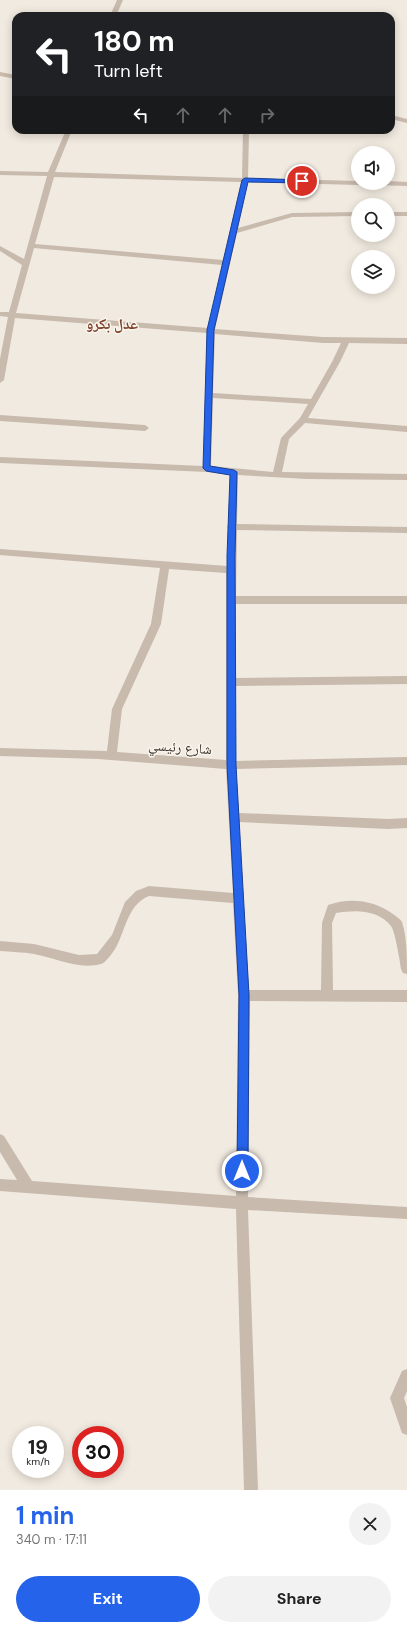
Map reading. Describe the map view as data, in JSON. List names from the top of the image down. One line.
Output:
{"streets":{"street":["شارع رئيسي"]},"districts":["عدل بكرو"],"page":{"turn":["180 m","Turn left"],"speed":"19 km/h","limit":"30","heading":["1 min","340 m · 17:11"],"buttons":["Exit","Share"]}}
